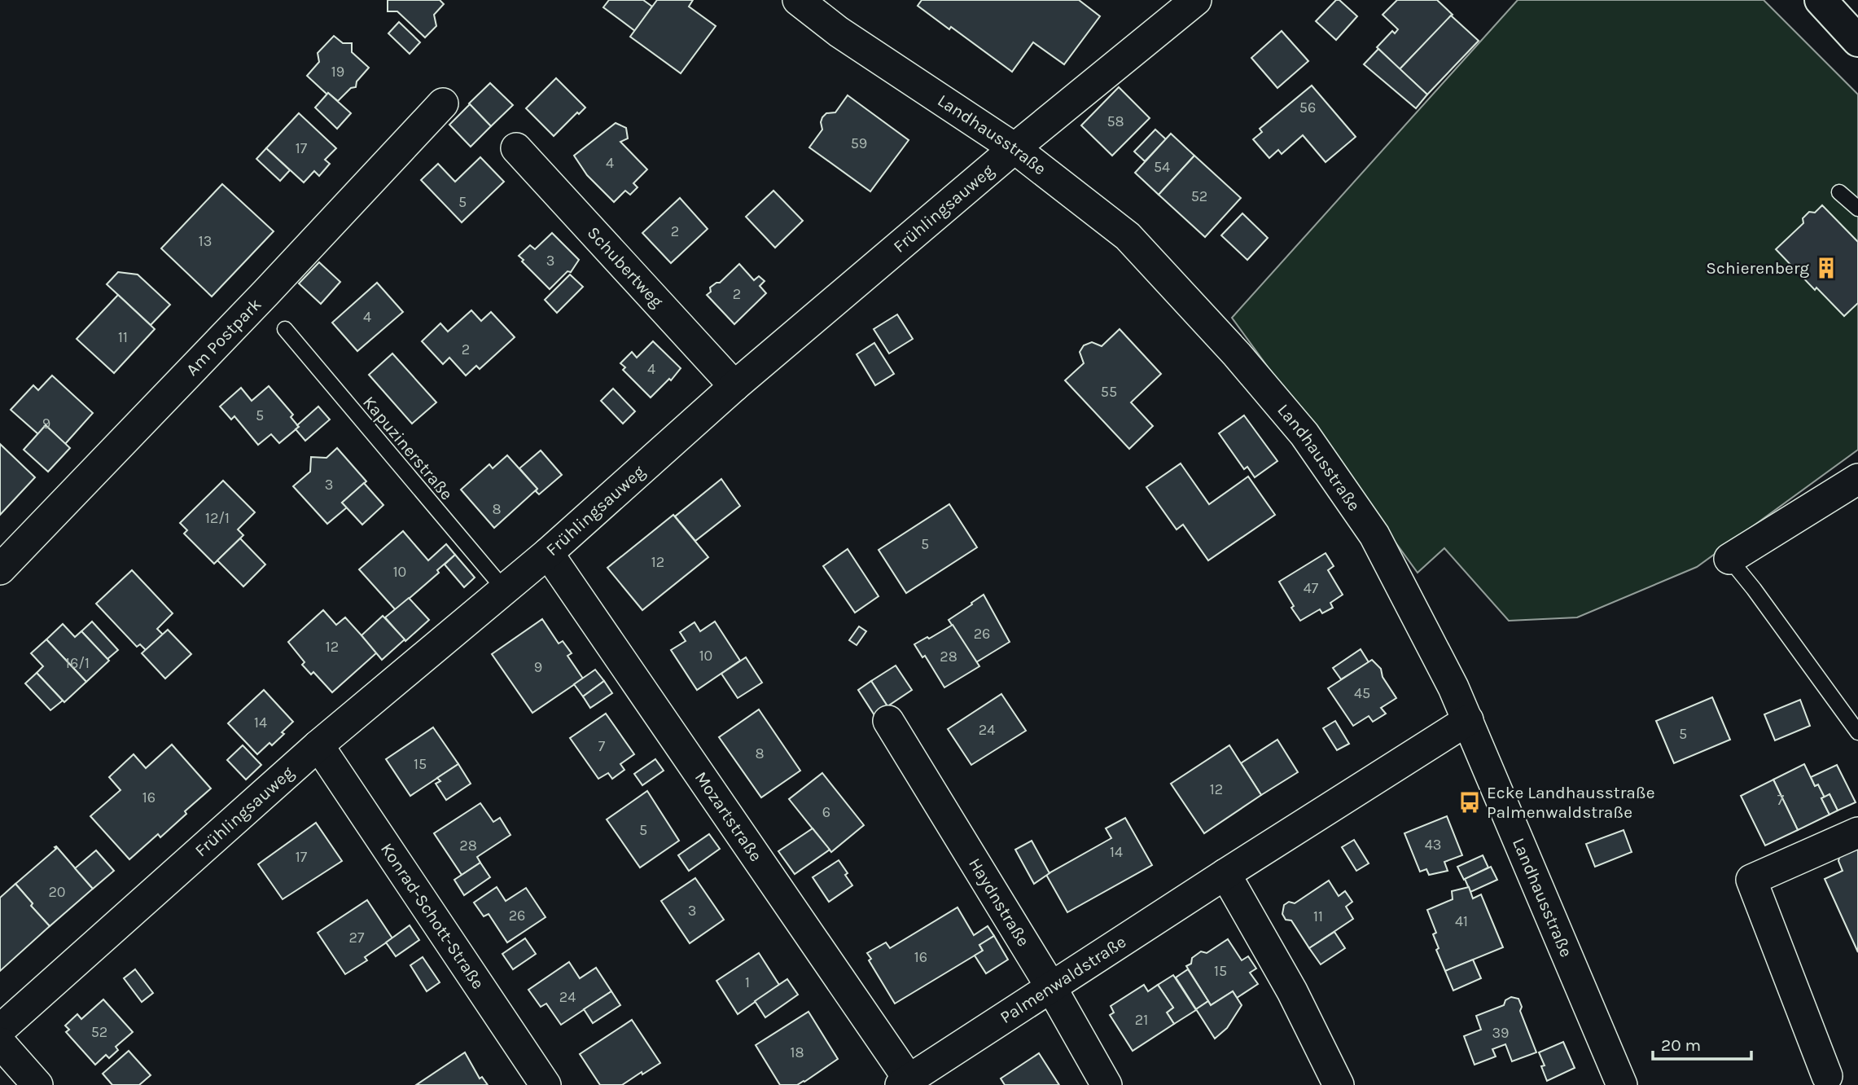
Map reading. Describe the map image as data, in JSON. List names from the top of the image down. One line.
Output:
{"streets":{"street":["Landhausstraße","Frühlingsauweg","Schubertweg","Am Postpark","Mozartstraße","Haydnstraße","Konrad-Schott-Straße","Palmenwaldstraße"],"lane":["Kapuzinerstraße"]},"crossings":[["Landhausstraße","Frühlingsauweg"],["Landhausstraße","Palmenwaldstraße"],["Frühlingsauweg","Schubertweg"],["Frühlingsauweg","Kapuzinerstraße"],["Frühlingsauweg","Mozartstraße"],["Frühlingsauweg","Konrad-Schott-Straße"],["Mozartstraße","Palmenwaldstraße"],["Haydnstraße","Palmenwaldstraße"]],"places":{"building":["Schierenberg"],"bus stop":["Ecke Landhausstraße Palmenwaldstraße"]},"house_numbers":["19","56","58","59","17","4","54","52","5","2","13","3","2","4","11","2","4","55","5","9","3","8","12/1","5","12","10","47","26","12","10","28","16/1","9","45","14","24","5","7","8","15","12","16","7","6","5","43","28","14","17","20","3","26","11","41","27","16","15","1","24","21","52","39","18"],"scale_bar":"20 m"}
